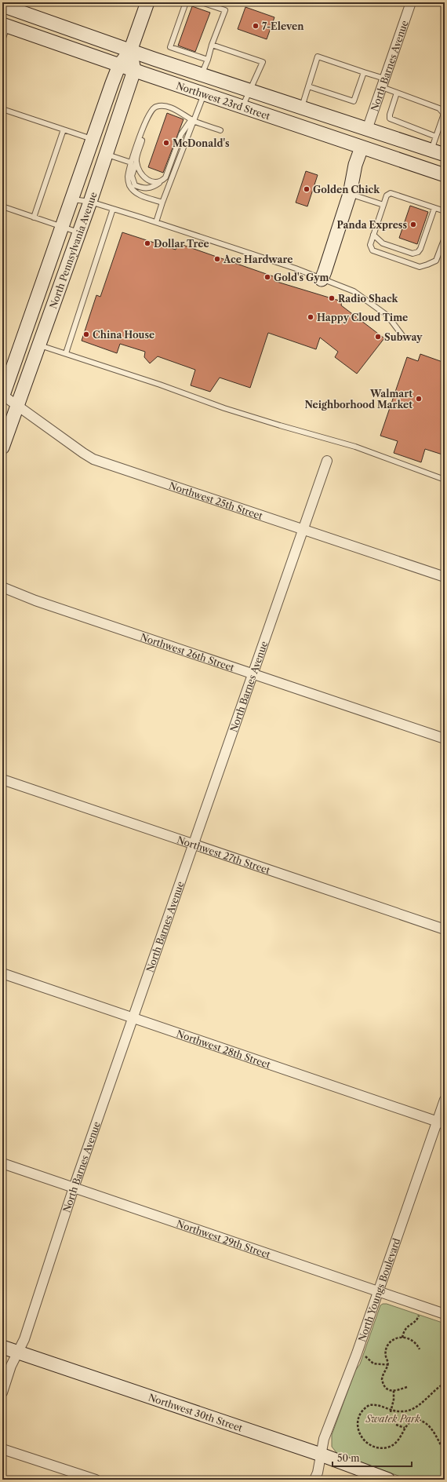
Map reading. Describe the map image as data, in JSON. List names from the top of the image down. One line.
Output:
{"streets":{"main road":["Northwest 23rd Street","North Pennsylvania Avenue","Northwest 30th Street"],"street":["North Barnes Avenue","Northwest 25th Street","Northwest 26th Street","Northwest 27th Street","Northwest 28th Street","Northwest 29th Street","North Youngs Boulevard"]},"crossings":[["North Barnes Avenue","Northwest 23rd Street"],["North Barnes Avenue","Northwest 25th Street"],["North Barnes Avenue","Northwest 26th Street"],["North Barnes Avenue","Northwest 27th Street"],["North Barnes Avenue","Northwest 28th Street"],["North Barnes Avenue","Northwest 29th Street"],["North Barnes Avenue","Northwest 30th Street"],["Northwest 23rd Street","North Pennsylvania Avenue"],["North Pennsylvania Avenue","Northwest 25th Street"],["Northwest 28th Street","North Youngs Boulevard"],["Northwest 29th Street","North Youngs Boulevard"],["North Youngs Boulevard","Northwest 30th Street"]],"parks":["Swatek Park"],"places":["7-Eleven","McDonald's","Golden Chick","Panda Express","Dollar Tree","Ace Hardware","Gold's Gym","Radio Shack","Happy Cloud Time","China House","Subway","Walmart Neighborhood Market"],"scale_bar":"50 m"}
